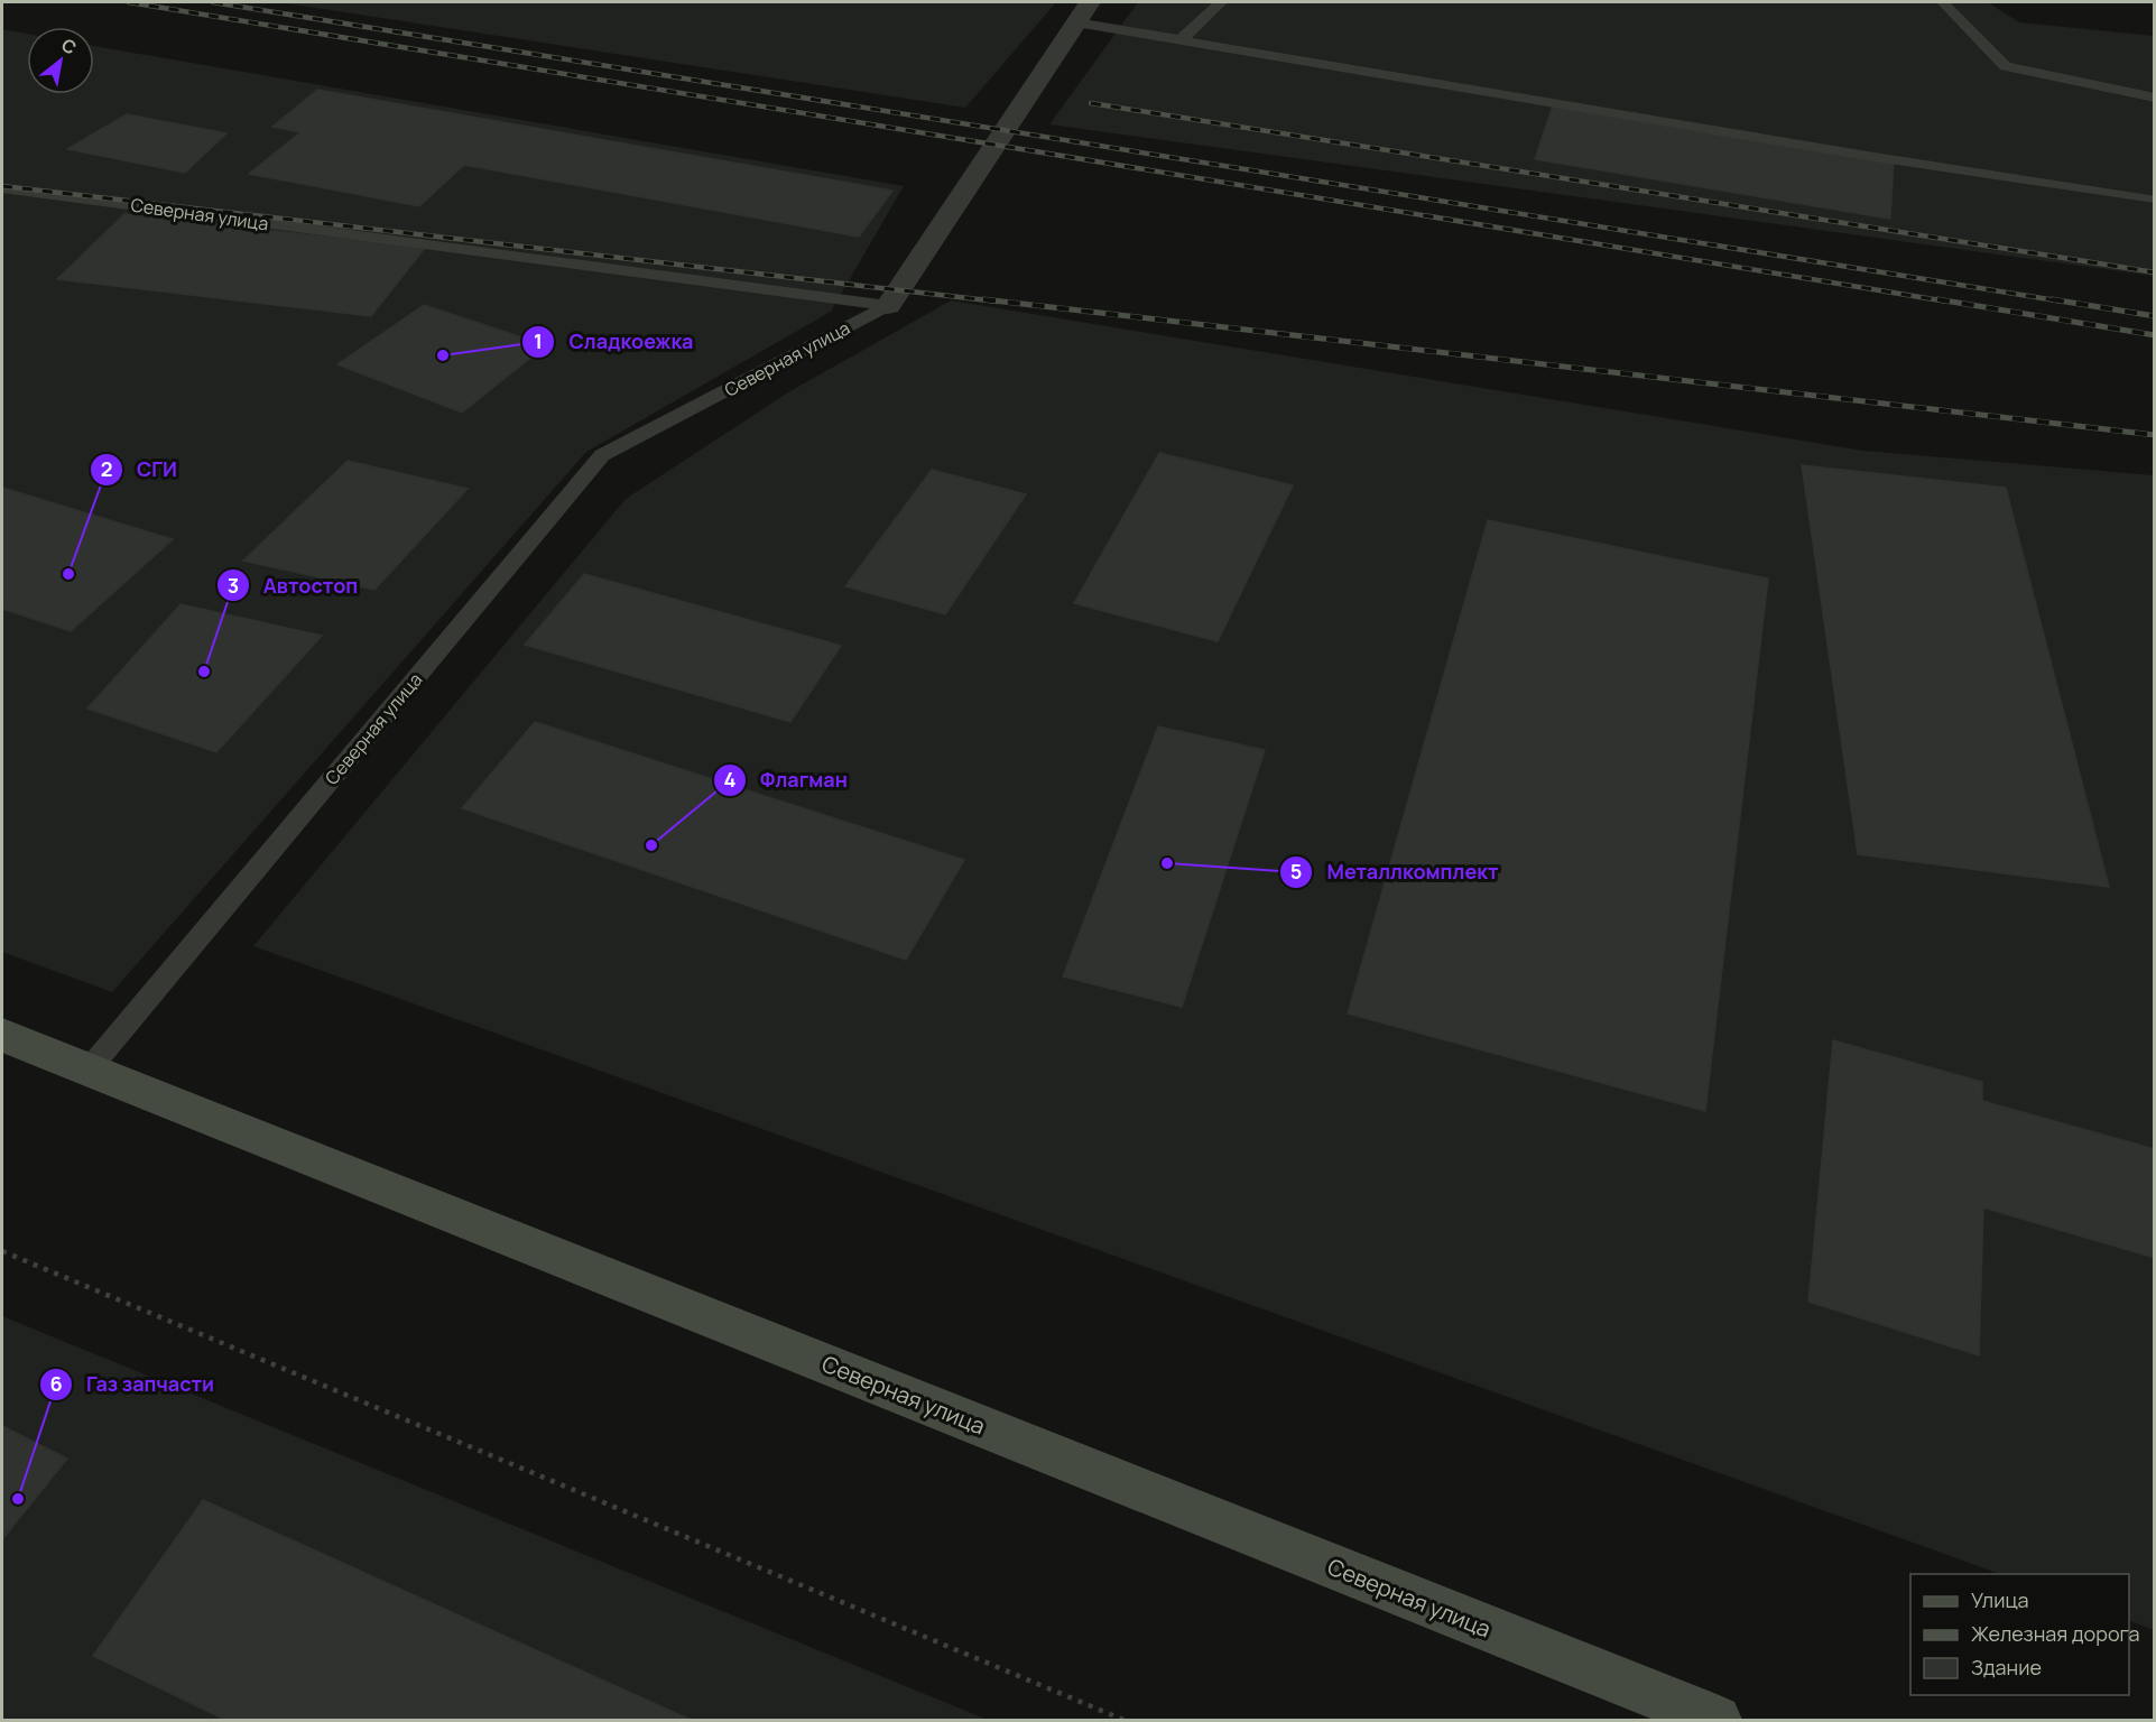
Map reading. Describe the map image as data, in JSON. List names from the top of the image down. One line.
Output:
{"streets":{"main road":["Северная улица"]},"places":["Сладкоежка","СГИ","Автостоп","Флагман","Металлкомплект","Газ запчасти"],"legend":["Улица","Железная дорога","Здание"],"north":"top right"}
